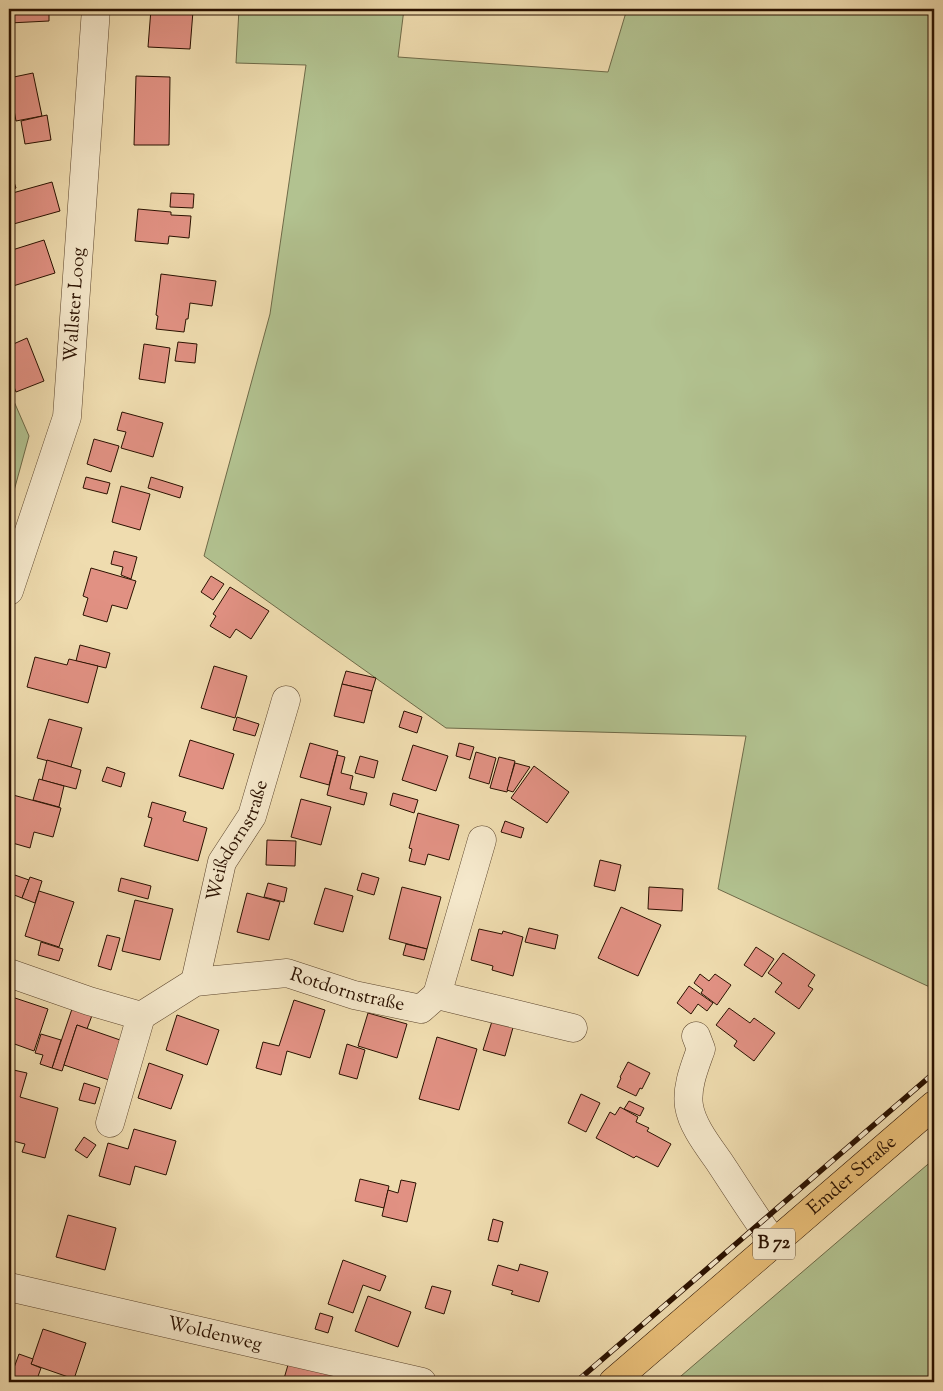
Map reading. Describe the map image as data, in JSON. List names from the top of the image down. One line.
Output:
{"streets":{"main road":["Emder Straße","B 72"],"street":["Wallster Loog","Weißdornstraße","Rotdornstraße","Woldenweg"]},"crossings":[["Weißdornstraße","Rotdornstraße"]]}
